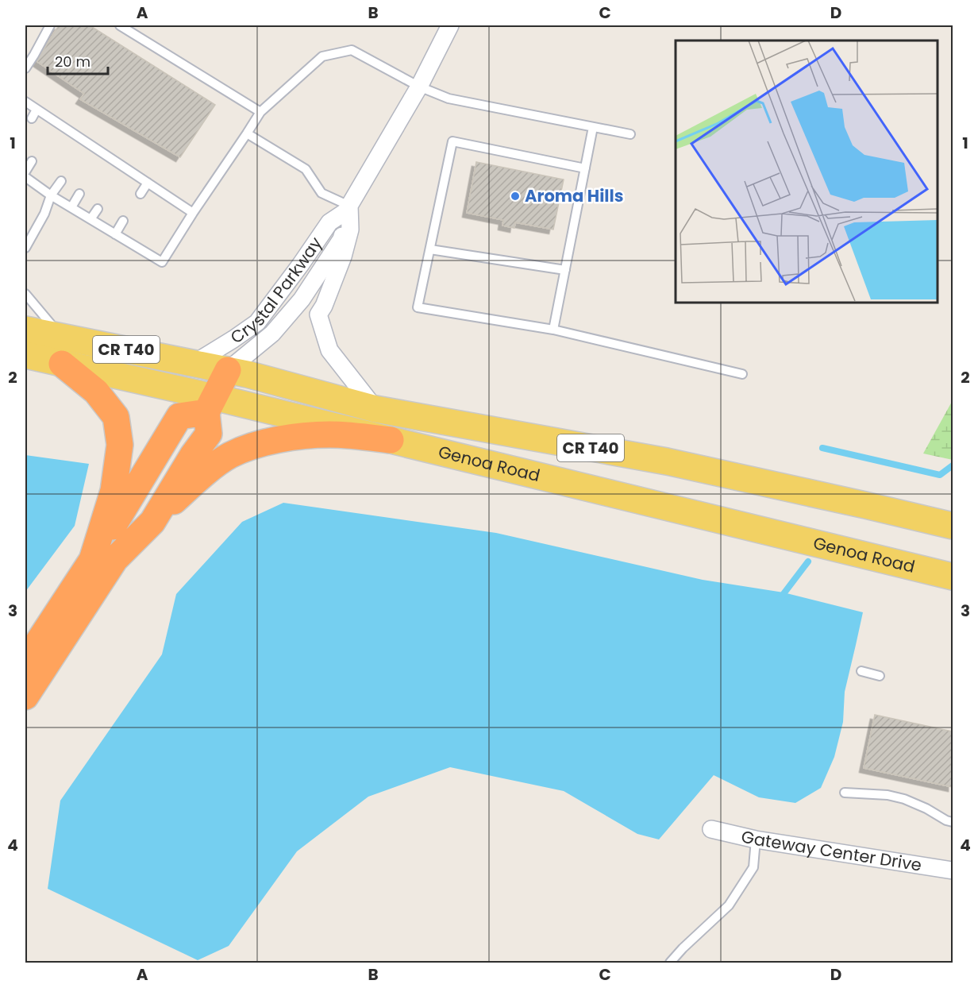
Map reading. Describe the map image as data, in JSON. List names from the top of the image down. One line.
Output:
{"streets":{"main road":["CR T40","Genoa Road"],"street":["Crystal Parkway","Gateway Center Drive"]},"crossings":[["Crystal Parkway","Genoa Road"]],"places":["Aroma Hills"],"scale_bar":"20 m","grid":{"columns":["A","B","C","D"],"rows":["1","2","3","4"]}}
